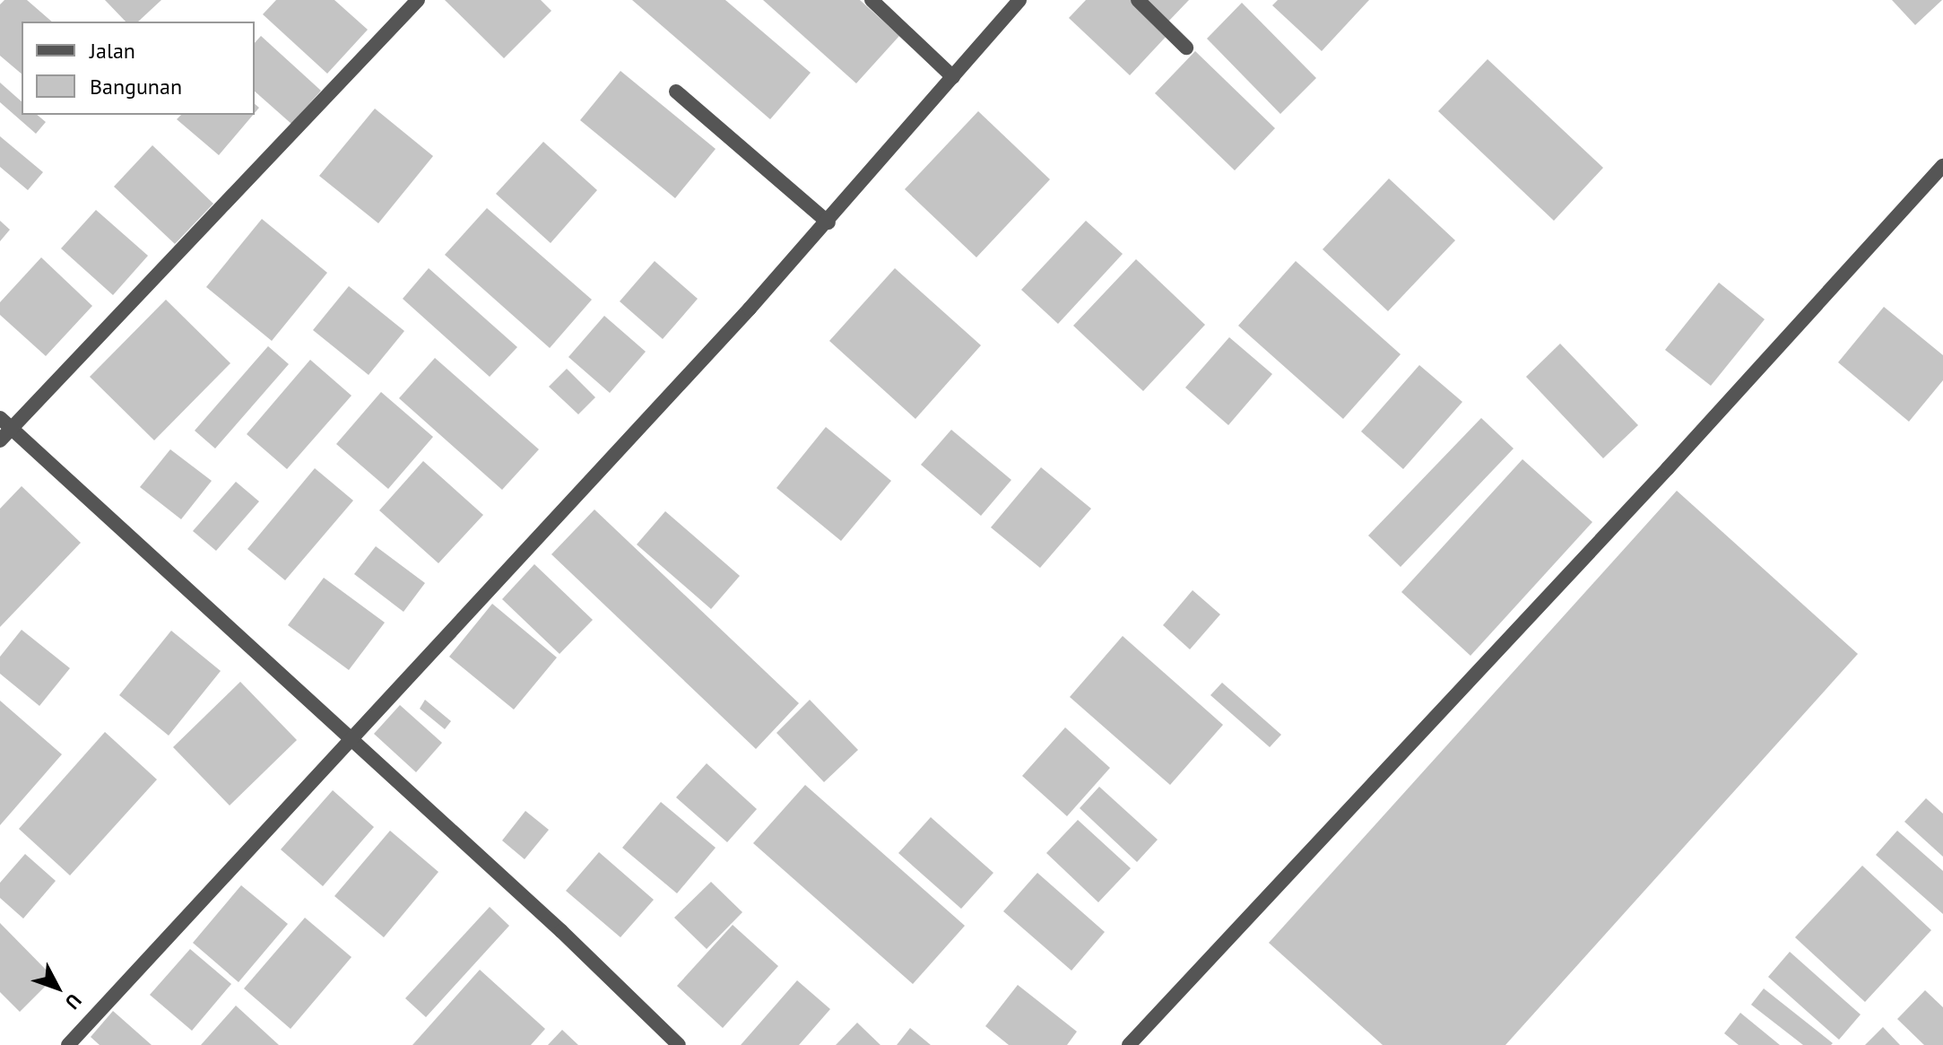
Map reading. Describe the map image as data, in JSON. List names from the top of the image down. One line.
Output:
{"legend":["Jalan","Bangunan"],"north":"bottom right"}
